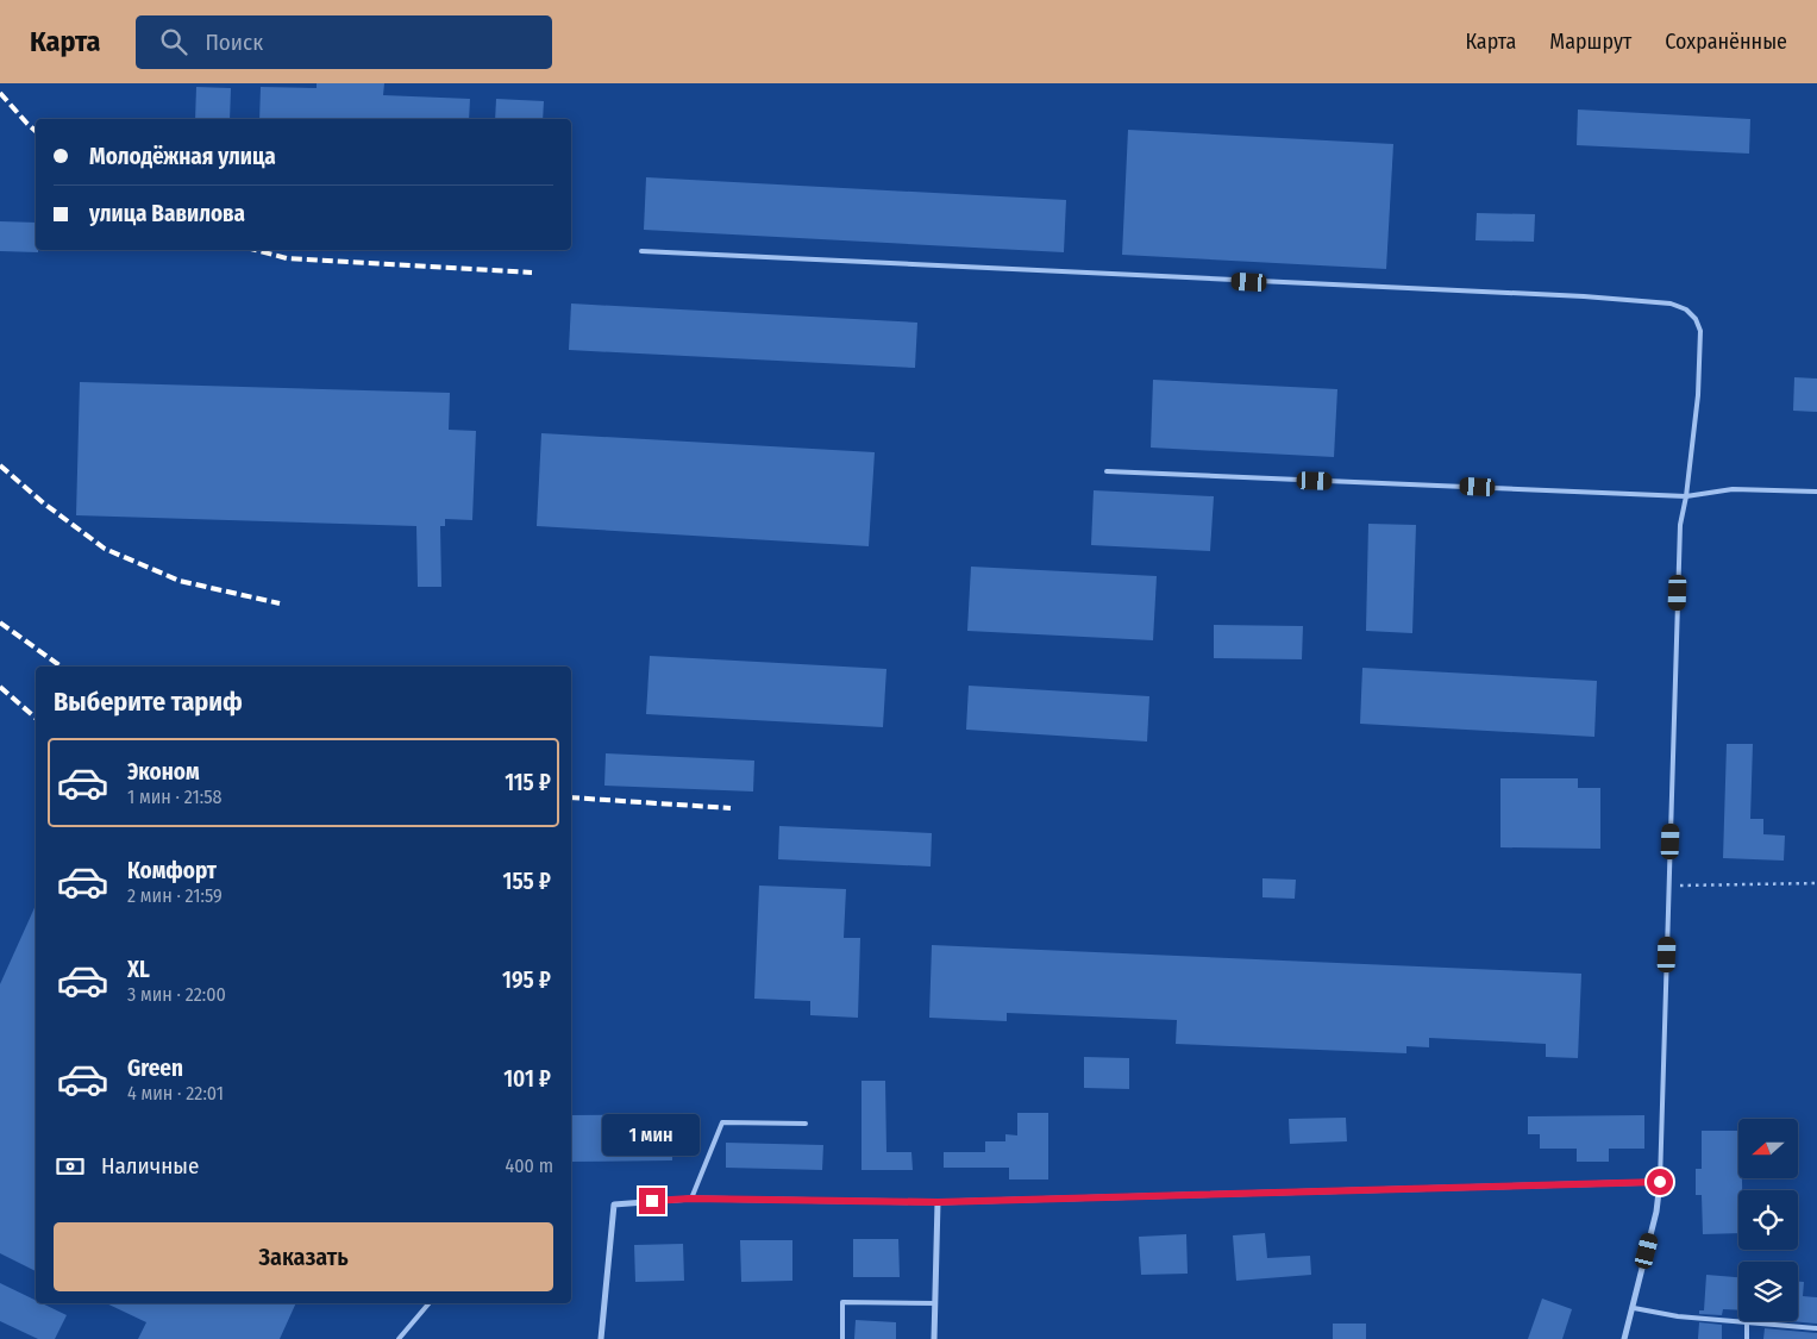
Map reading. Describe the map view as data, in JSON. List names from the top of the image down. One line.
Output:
{"north":"left","page":{"header":"Карта","search":"Поиск","nav":["Карта","Маршрут","Сохранённые"],"banner":["Молодёжная улица","улица Вавилова"],"heading":"Выберите тариф","list":[{"name":"Эконом","note":"1 мин · 21:58","value":"115 ₽"},{"name":"Комфорт","note":"2 мин · 21:59","value":"155 ₽"},{"name":"XL","note":"3 мин · 22:00","value":"195 ₽"},{"name":"Green","note":"4 мин · 22:01","value":"101 ₽"}],"bubble":"1 мин","pay":["Наличные","400 m"],"buttons":"Заказать"}}
